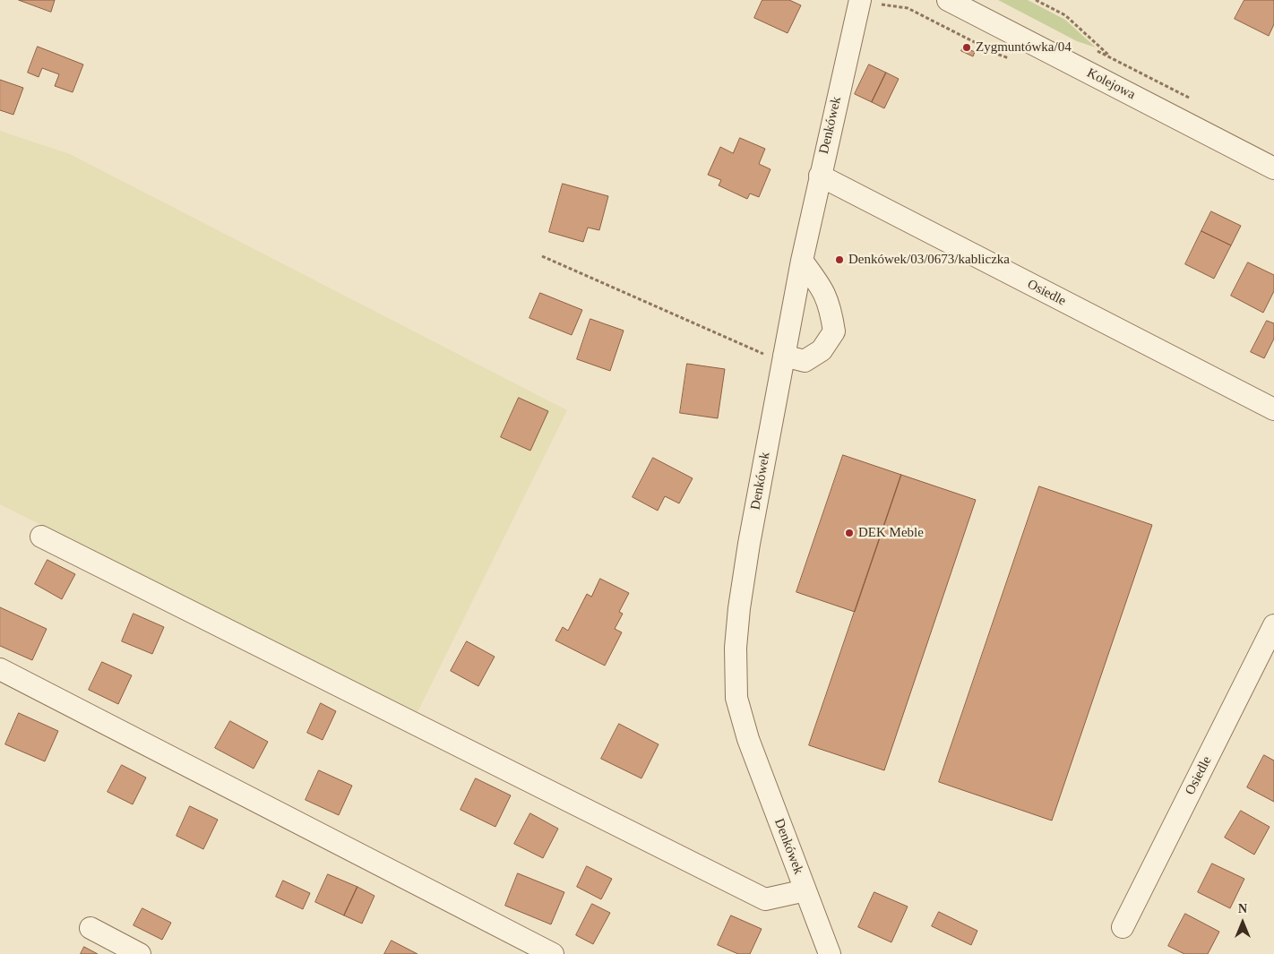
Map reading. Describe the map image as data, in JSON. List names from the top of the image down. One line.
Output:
{"streets":{"street":["Kolejowa","Denkówek","Osiedle"]},"crossings":[["Denkówek","Osiedle"]],"places":["Zygmuntówka/04","Denkówek/03/0673/kabliczka","DEK Meble"],"north":"top"}
